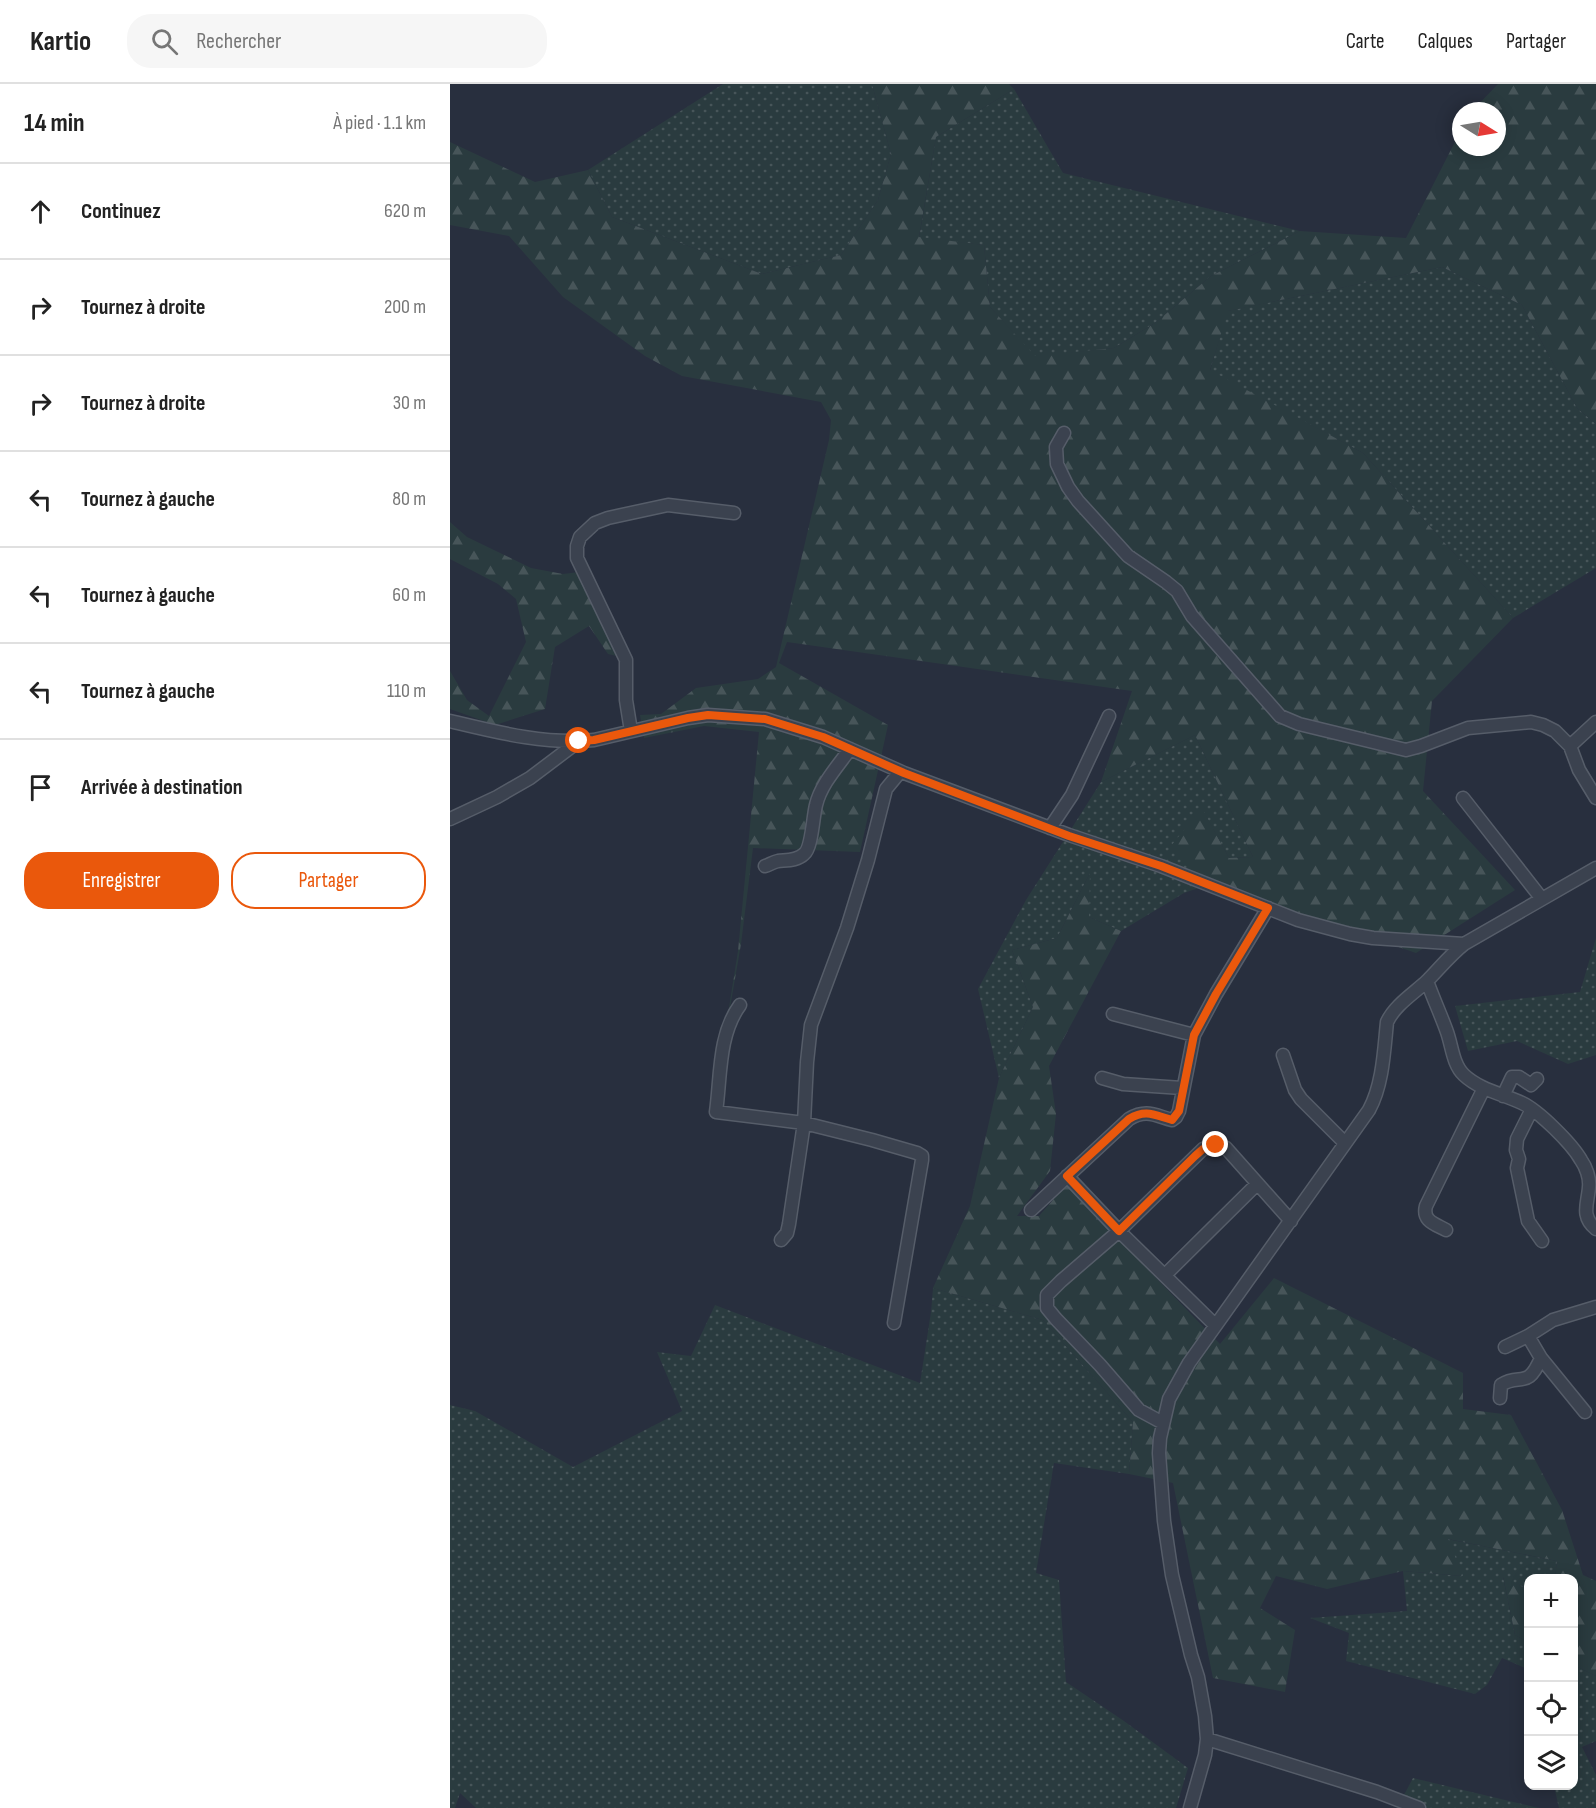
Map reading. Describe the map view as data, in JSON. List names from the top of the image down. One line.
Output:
{"north":"right","page":{"header":"Kartio","search":"Rechercher","nav":["Carte","Calques","Partager"],"heading":["14 min","À pied · 1.1 km"],"list":[["Continuez","620 m"],["Tournez à droite","200 m"],["Tournez à droite","30 m"],["Tournez à gauche","80 m"],["Tournez à gauche","60 m"],["Tournez à gauche","110 m"],"Arrivée à destination"],"buttons":["Enregistrer","Partager"],"map_buttons":["+","−"]}}
